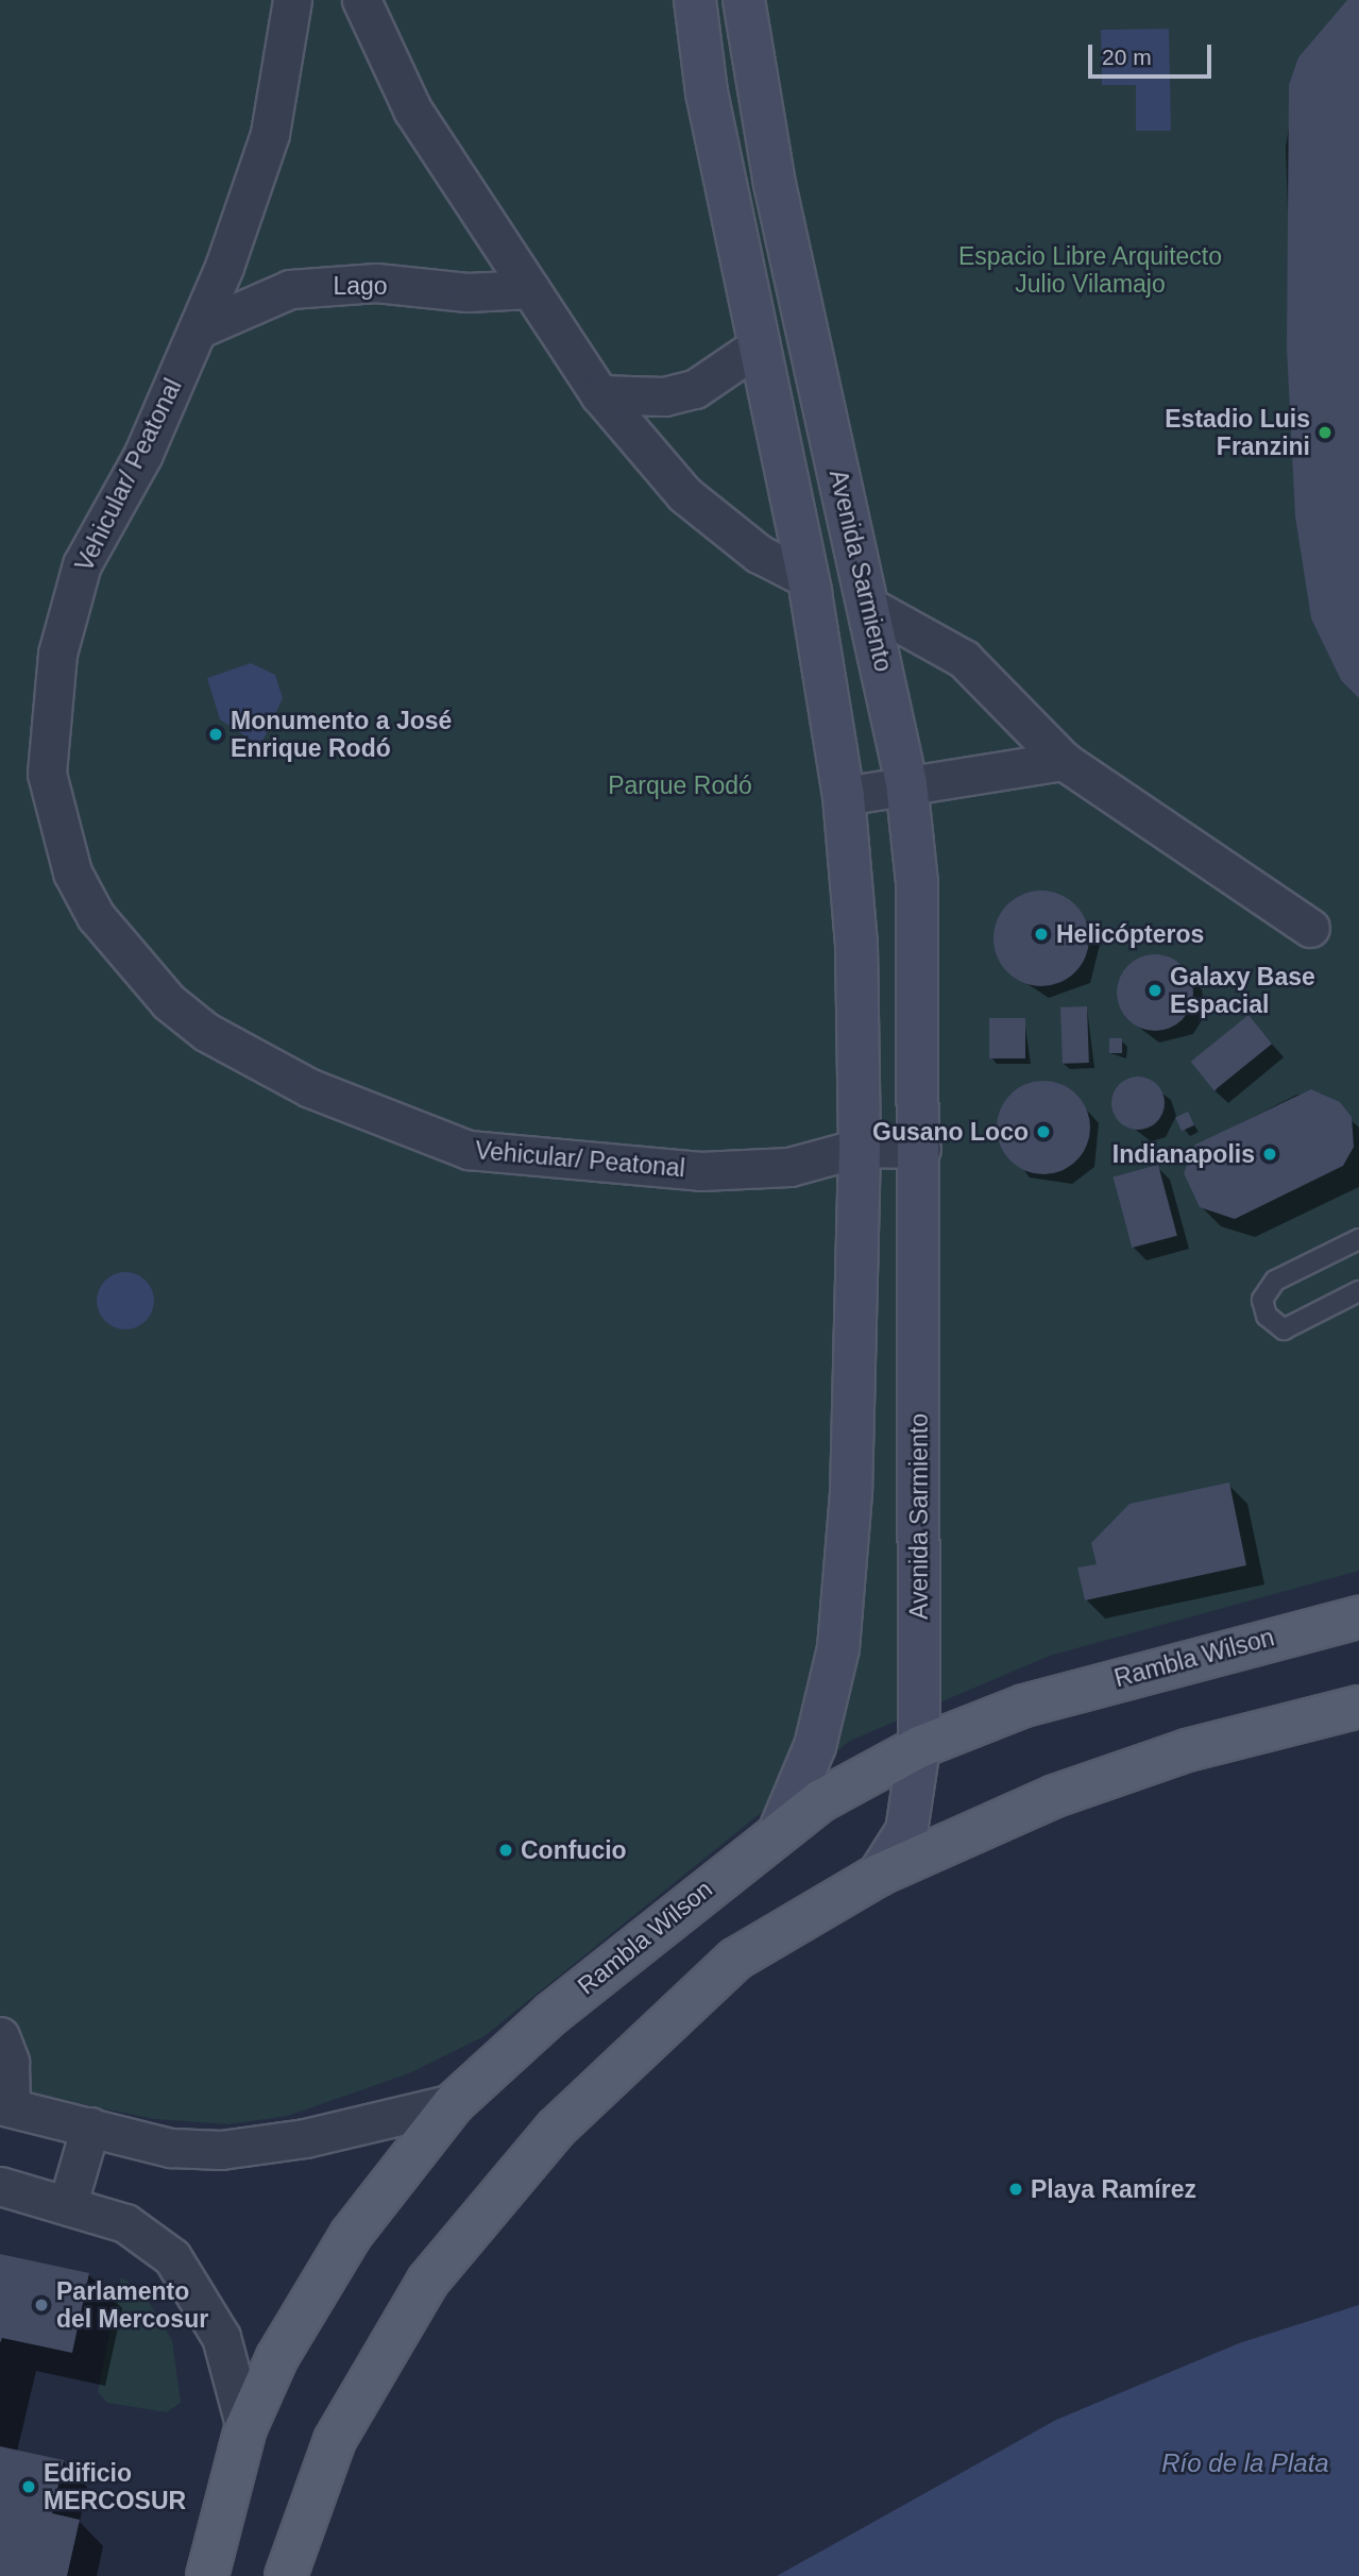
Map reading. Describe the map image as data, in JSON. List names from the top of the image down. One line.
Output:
{"streets":{"main road":["Rambla Wilson"],"street":["Lago","Vehicular/ Peatonal","Avenida Sarmiento"]},"crossings":[["Lago","Vehicular/ Peatonal"],["Avenida Sarmiento","Rambla Wilson"]],"water":["Río de la Plata"],"parks":["Espacio Libre Arquitecto Julio Vilamajo","Parque Rodó"],"places":["Estadio Luis Franzini","Monumento a José Enrique Rodó","Helicópteros","Galaxy Base Espacial","Gusano Loco","Indianapolis","Confucio","Playa Ramírez","Parlamento del Mercosur","Edificio MERCOSUR"],"scale_bar":"20 m"}
